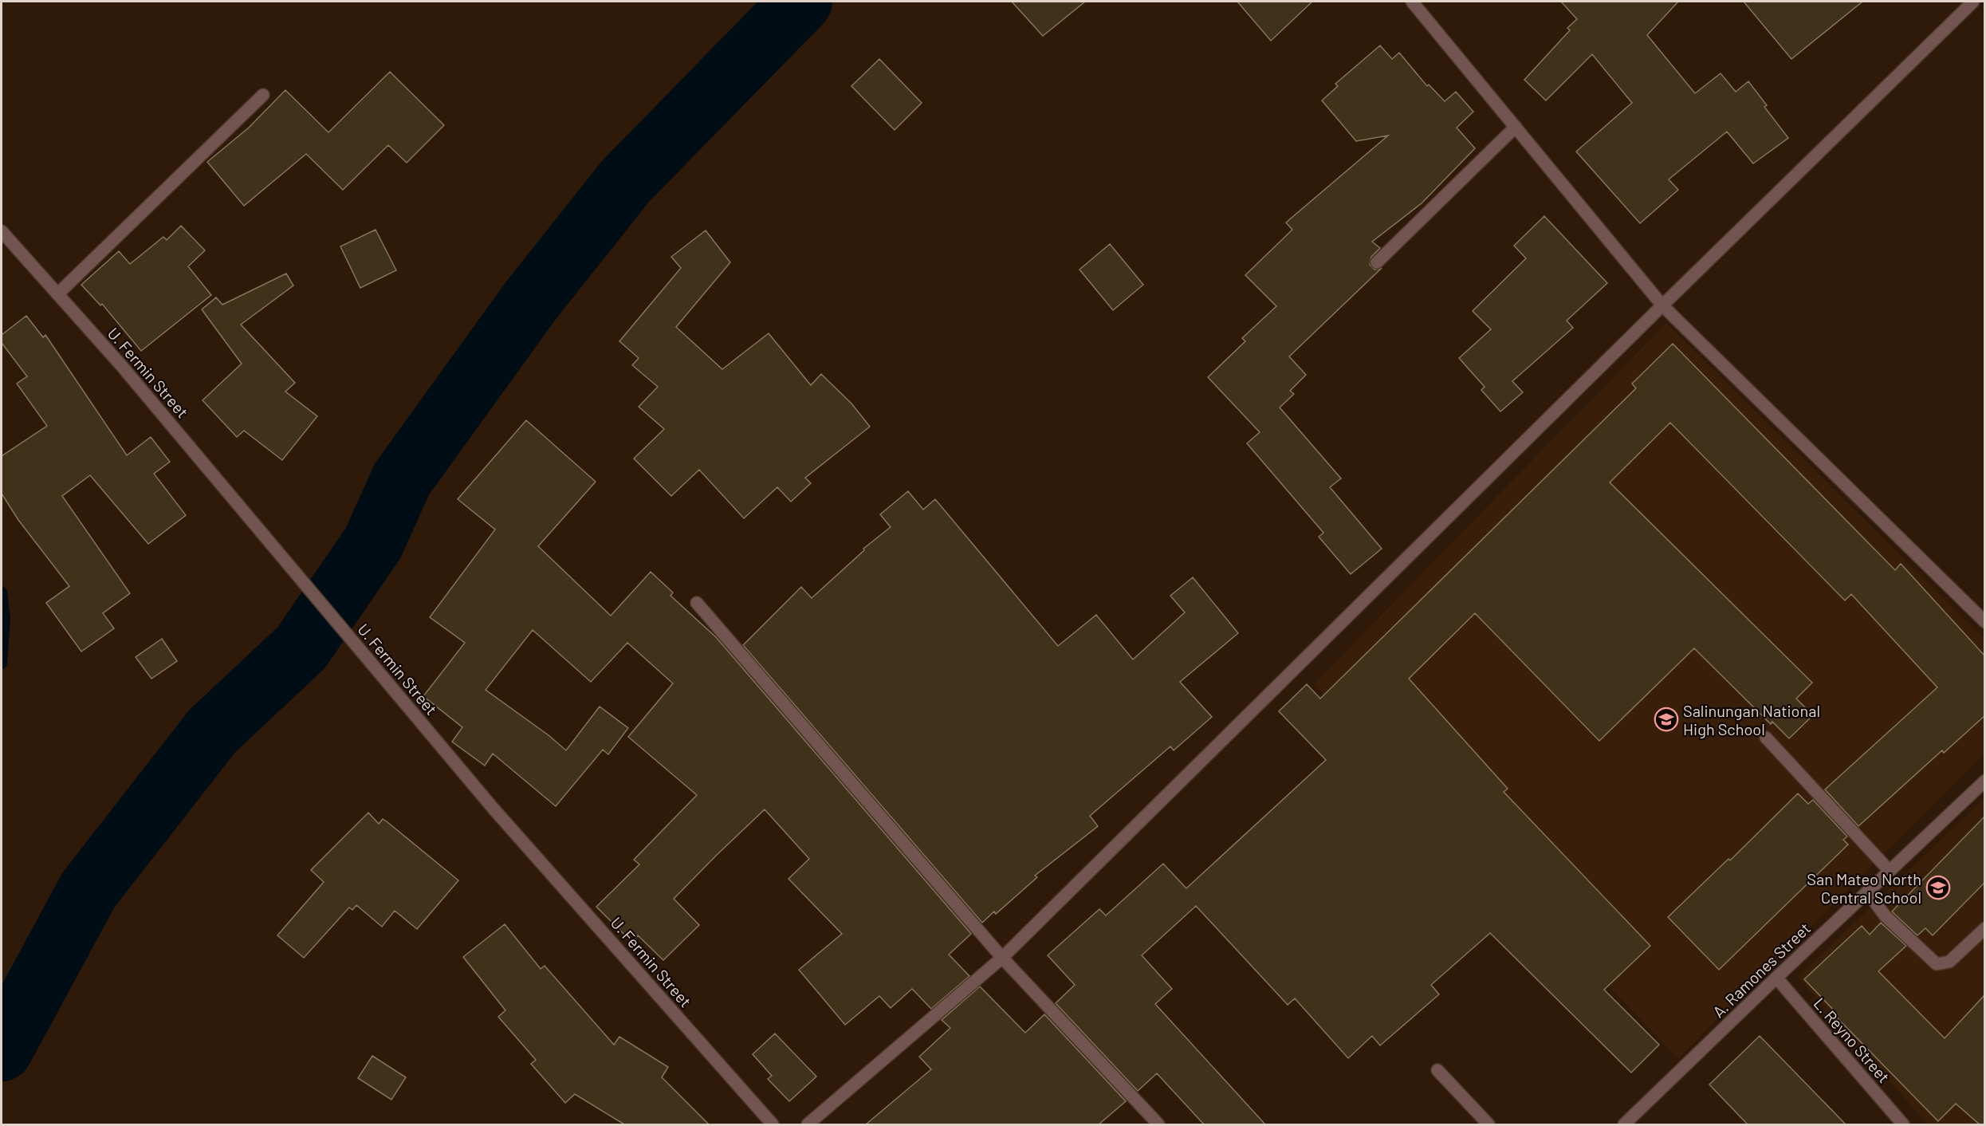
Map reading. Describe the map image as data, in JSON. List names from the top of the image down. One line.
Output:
{"streets":{"street":["U. Fermin Street","A. Ramones Street","L. Reyno Street"]},"crossings":[["A. Ramones Street","L. Reyno Street"]],"places":{"school or university":["Salinungan National High School","San Mateo North Central School"]}}
